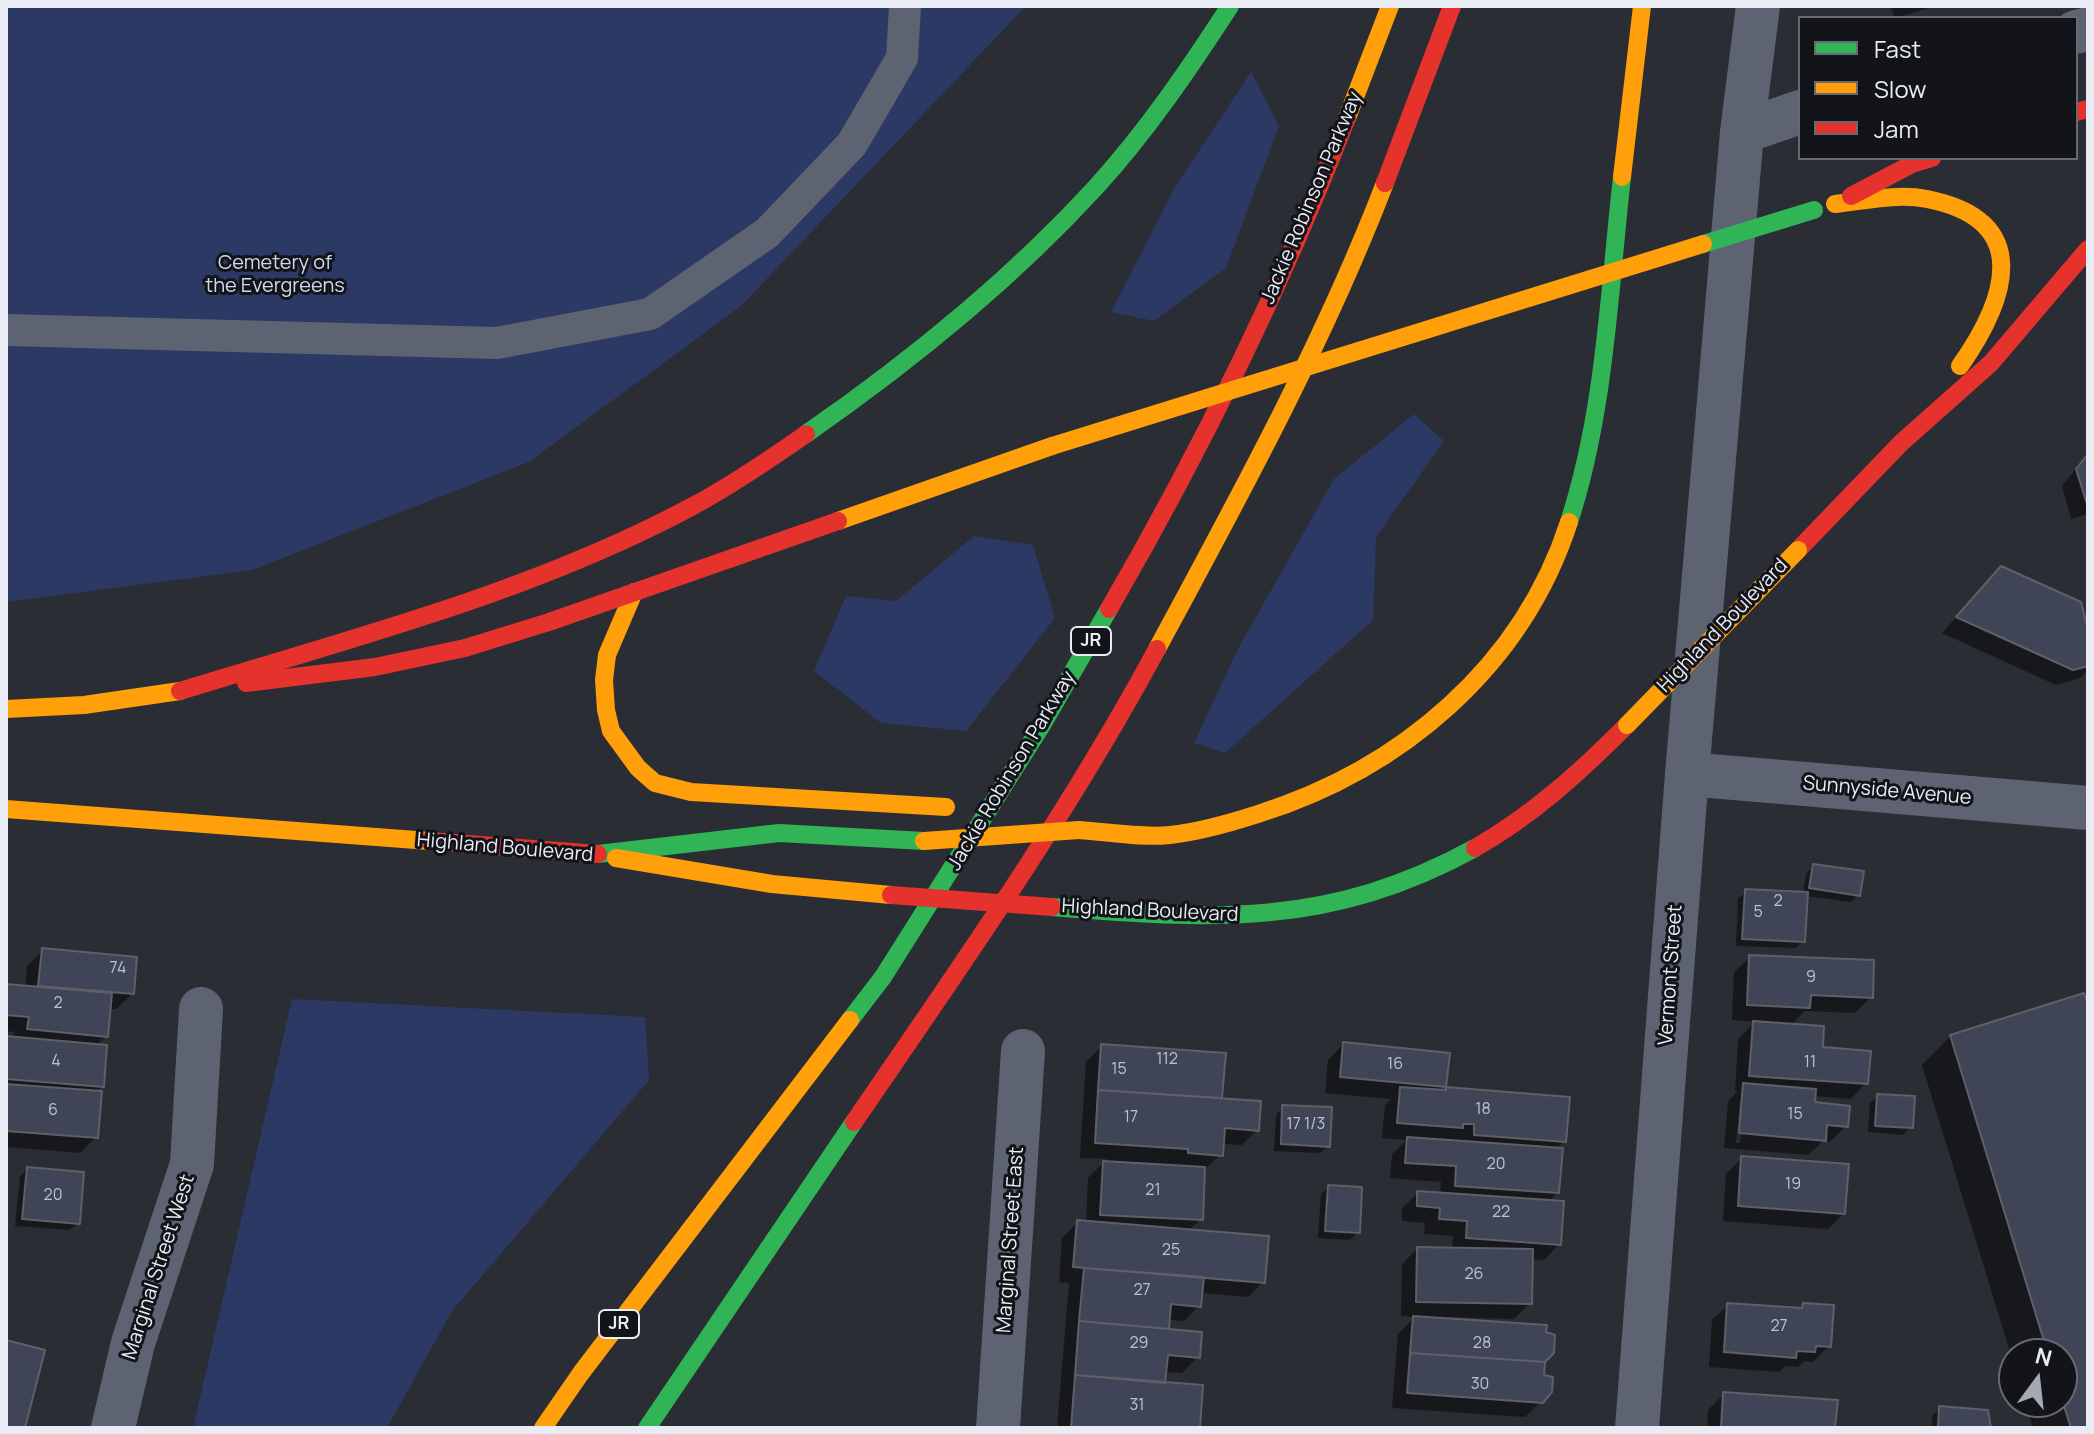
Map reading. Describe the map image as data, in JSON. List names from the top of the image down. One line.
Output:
{"streets":{"main road":["Jackie Robinson Parkway","Highland Boulevard","JR"],"street":["Sunnyside Avenue","Vermont Street","Marginal Street East","Marginal Street West"]},"crossings":[["Sunnyside Avenue","Vermont Street"]],"parks":["Cemetery of the Evergreens"],"house_numbers":["2","5","74","9","2","112","4","11","16","15","18","6","15","17","17 1/3","20","19","21","20","22","25","26","27","27","29","28","30","31"],"legend":["Fast","Slow","Jam"],"north":"top"}
